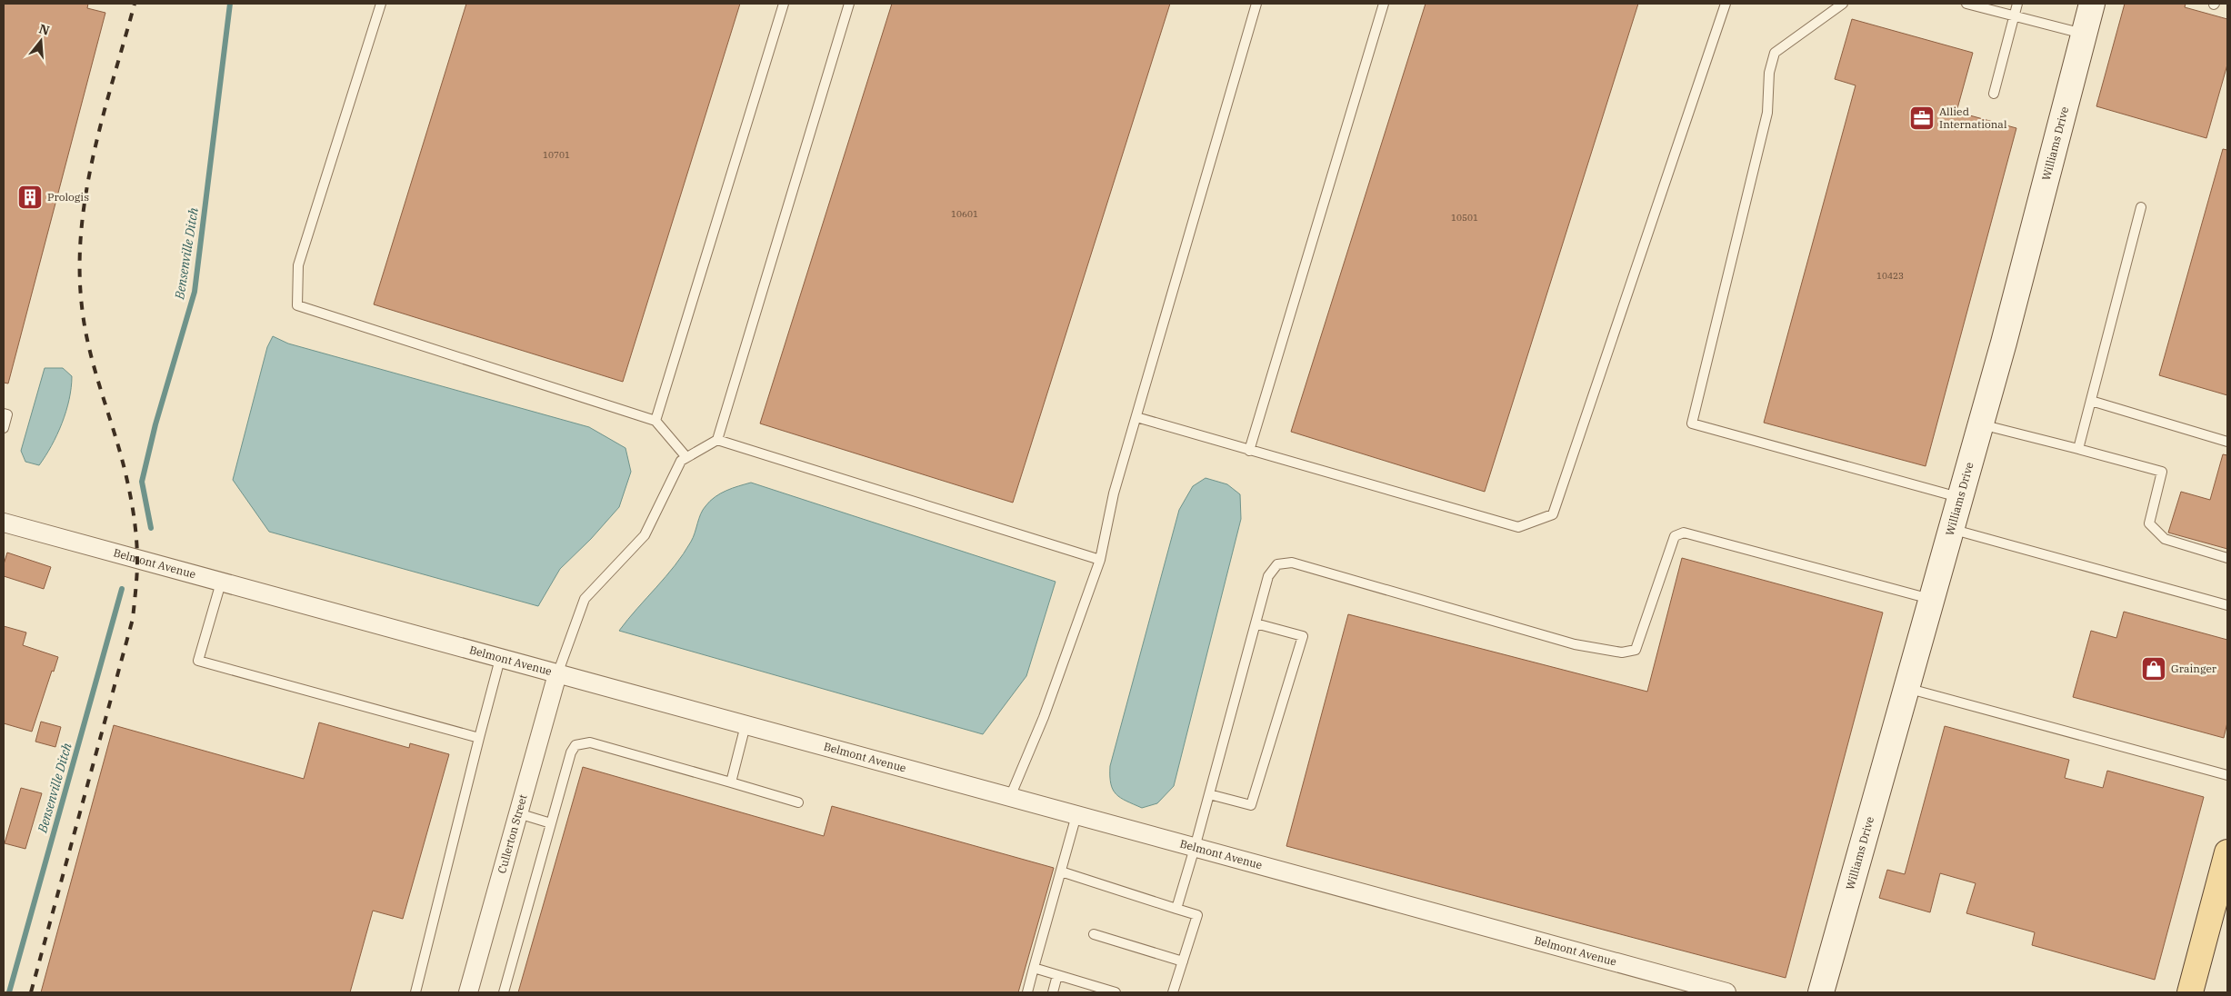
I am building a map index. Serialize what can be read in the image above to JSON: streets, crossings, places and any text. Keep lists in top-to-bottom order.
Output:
{
  "streets": {
    "main road": ["Williams Drive"],
    "street": ["Belmont Avenue", "Cullerton Street"]
  },
  "crossings": [
    ["Belmont Avenue", "Cullerton Street"]
  ],
  "water": ["Bensenville Ditch"],
  "places": {
    "office": ["Allied International"],
    "building": ["Prologis"],
    "shop": ["Grainger"]
  },
  "house_numbers": [
    "10701",
    "10601",
    "10501",
    "10423"
  ],
  "north": "top"
}
